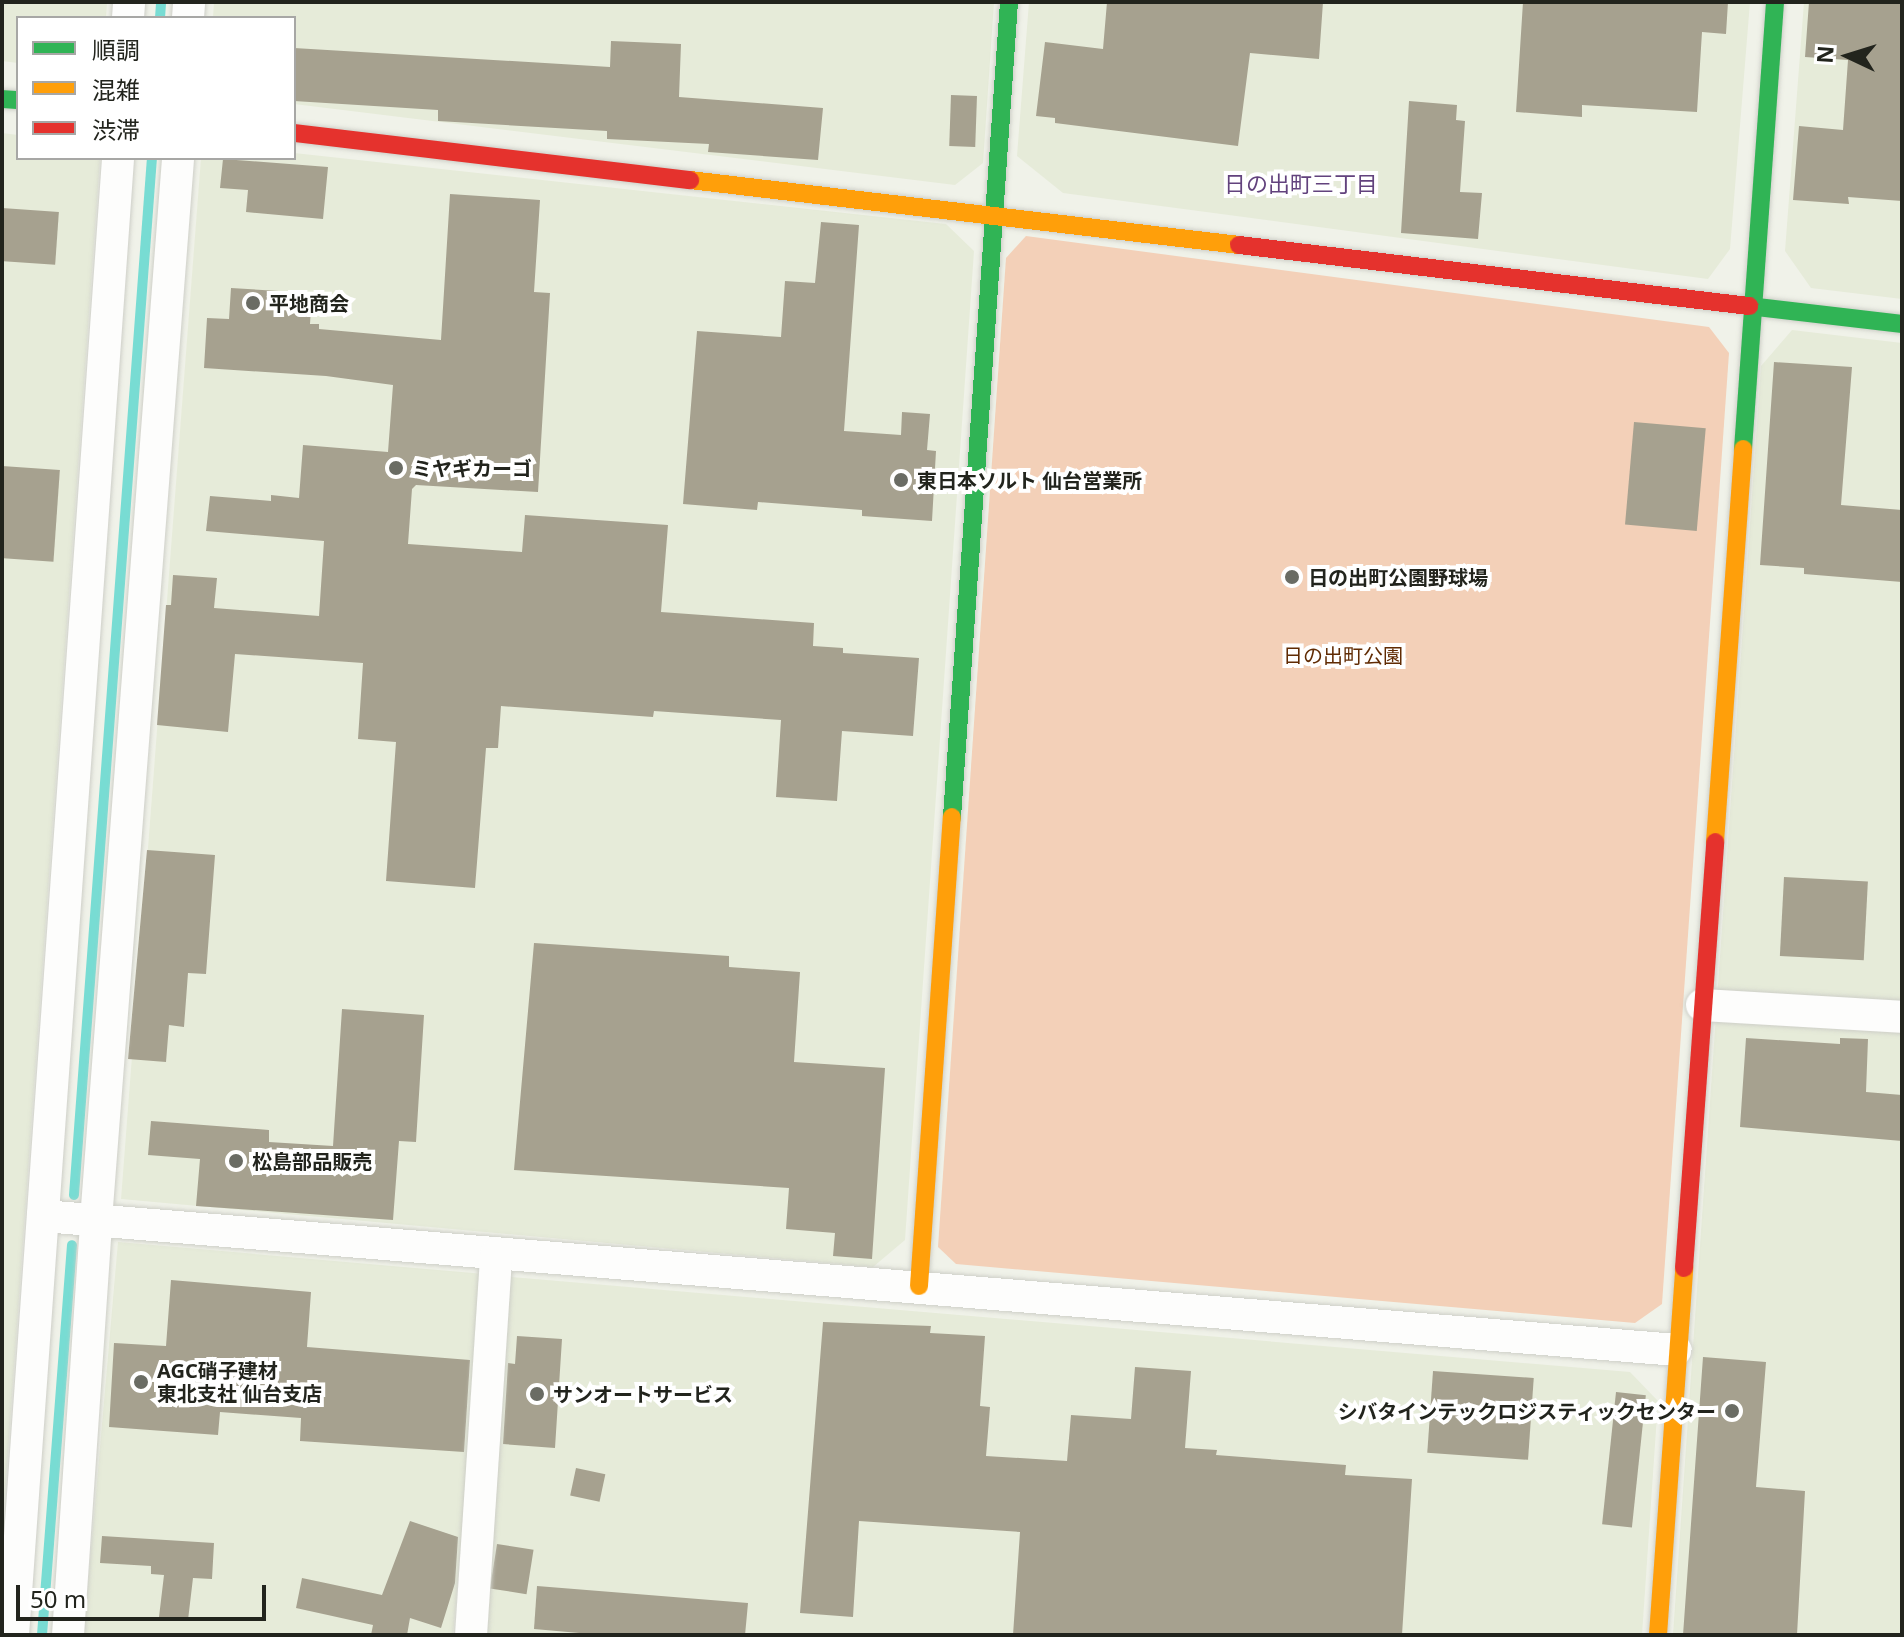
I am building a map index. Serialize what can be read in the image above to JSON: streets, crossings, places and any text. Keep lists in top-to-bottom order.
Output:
{
  "districts": ["日の出町三丁目"],
  "parks": ["日の出町公園"],
  "places": [
    "平地商会",
    "ミヤギカーゴ",
    "東日本ソルト 仙台営業所",
    "日の出町公園野球場",
    "松島部品販売",
    "AGC硝子建材 東北支社 仙台支店",
    "サンオートサービス",
    "シバタインテックロジスティックセンター"
  ],
  "legend": ["順調", "混雑", "渋滞"],
  "scale_bar": "50 m",
  "north": "left"
}
